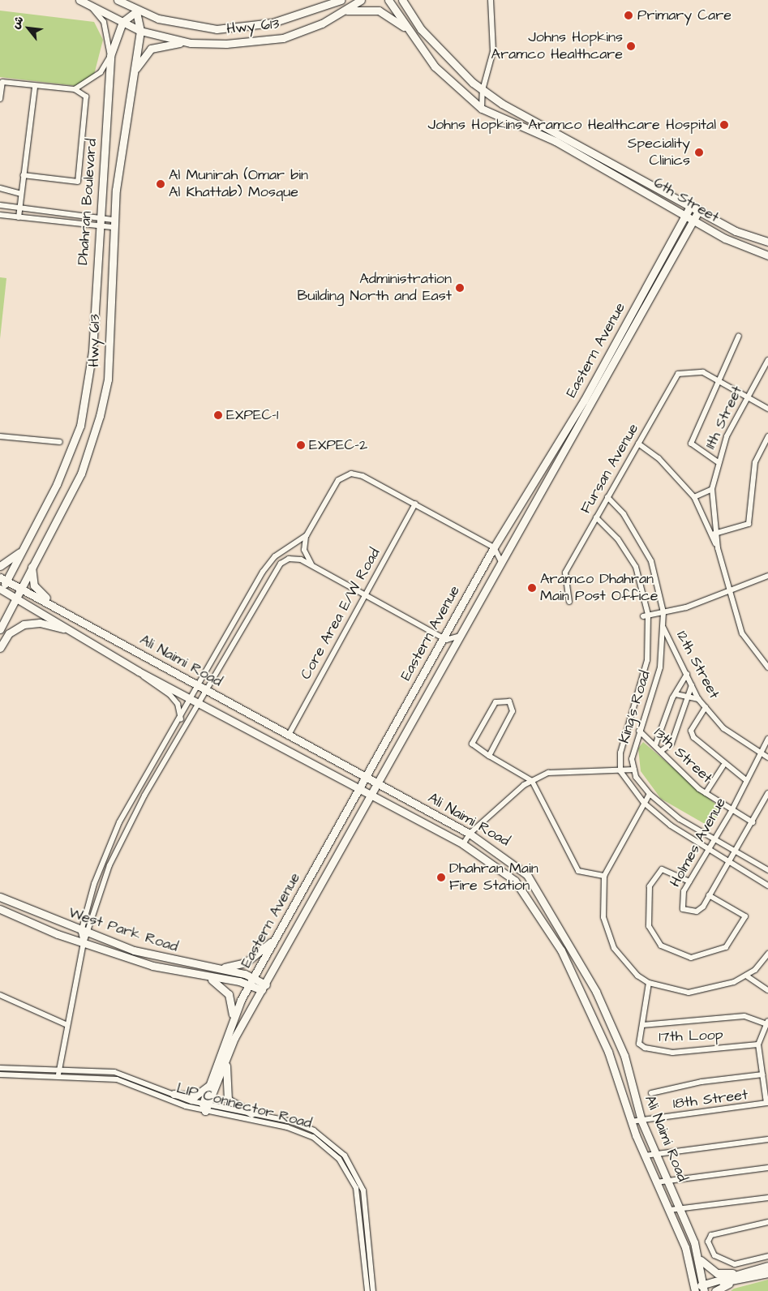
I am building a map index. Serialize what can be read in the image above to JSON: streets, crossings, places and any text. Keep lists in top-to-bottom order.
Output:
{
  "streets": {
    "main road": [
      "Hwy 613",
      "6th Street",
      "Dhahran Boulevard",
      "Eastern Avenue",
      "Ali Naimi Road",
      "West Park Road"
    ],
    "street": [
      "11th Street",
      "Fursan Avenue",
      "Core Area E/W Road",
      "12th Street",
      "King's Road",
      "13th Street",
      "Holmes Avenue",
      "17th Loop",
      "18th Street",
      "LIP Connector Road"
    ]
  },
  "crossings": [
    ["Hwy 613", "Ali Naimi Road"],
    ["6th Street", "Eastern Avenue"],
    ["Dhahran Boulevard", "Ali Naimi Road"],
    ["Eastern Avenue", "Ali Naimi Road"],
    ["Eastern Avenue", "West Park Road"],
    ["Eastern Avenue", "LIP Connector Road"],
    ["11th Street", "Fursan Avenue"],
    ["Fursan Avenue", "King's Road"],
    ["Core Area E/W Road", "Ali Naimi Road"],
    ["Ali Naimi Road", "18th Street"],
    ["12th Street", "King's Road"],
    ["12th Street", "Holmes Avenue"],
    ["King's Road", "13th Street"],
    ["13th Street", "Holmes Avenue"]
  ],
  "places": [
    "Primary Care",
    "Johns Hopkins Aramco Healthcare",
    "Johns Hopkins Aramco Healthcare Hospital",
    "Speciality Clinics",
    "Al Munirah (Omar bin Al Khattab) Mosque",
    "Administration Building North and East",
    "EXPEC-1",
    "EXPEC-2",
    "Aramco Dhahran Main Post Office",
    "Dhahran Main Fire Station"
  ],
  "north": "top left"
}
